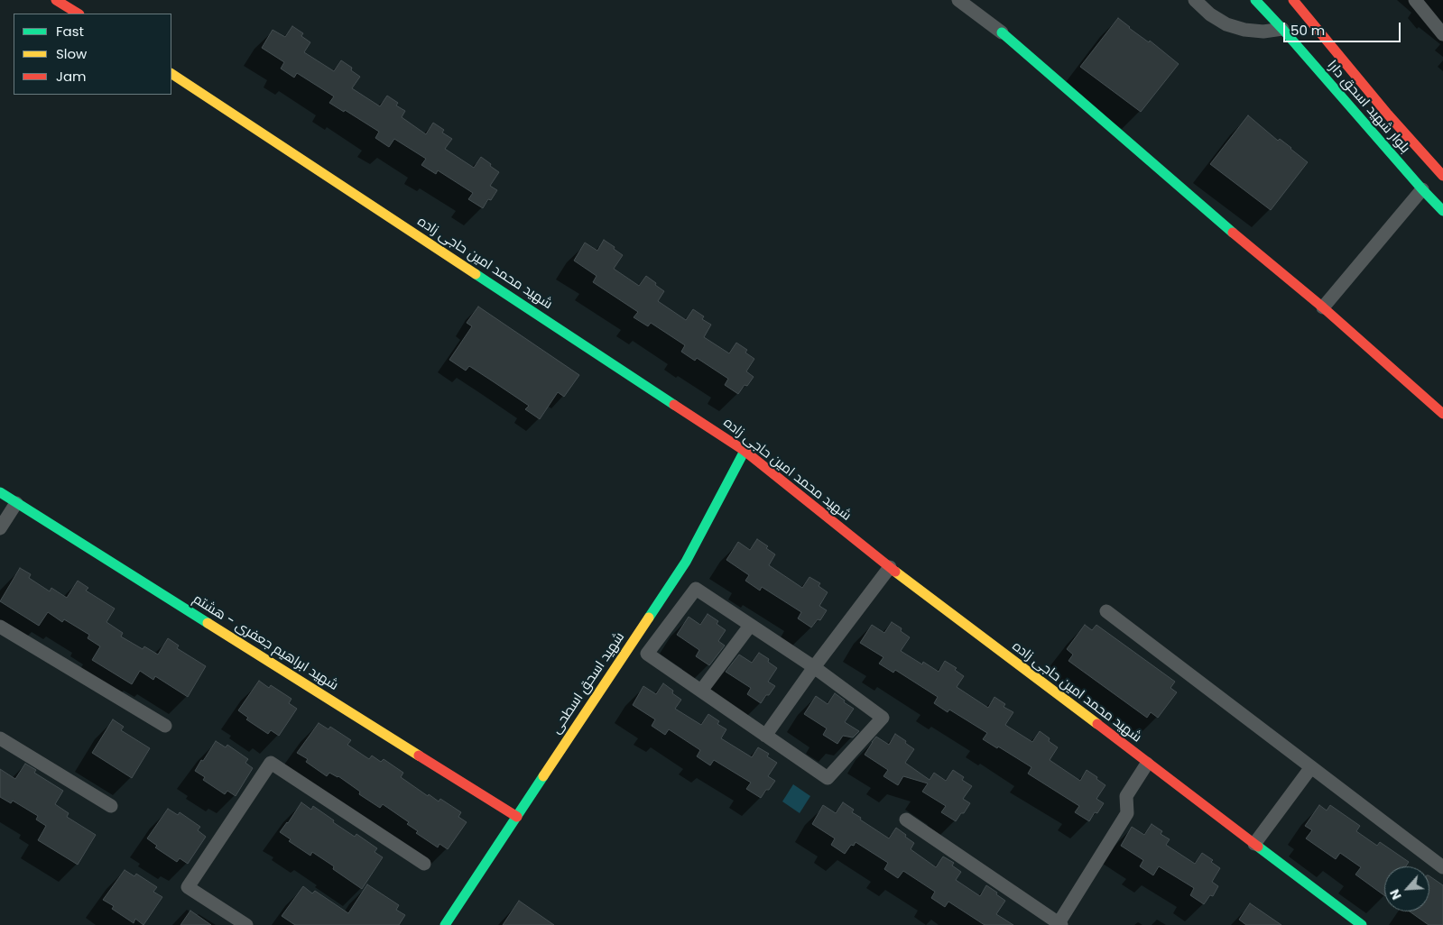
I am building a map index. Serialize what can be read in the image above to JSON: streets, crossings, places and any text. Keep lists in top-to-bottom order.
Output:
{
  "streets": {
    "street": [
      "بلوار شهید اسحق دارا",
      "شهید محمد امین حاجی زاده",
      "شهید ابراهیم جعفری - هشتم",
      "شهید اسحق اسطحی"
    ]
  },
  "crossings": [
    ["شهید محمد امین حاجی زاده", "شهید اسحق اسطحی"],
    ["شهید ابراهیم جعفری - هشتم", "شهید اسحق اسطحی"]
  ],
  "legend": ["Fast", "Slow", "Jam"],
  "scale_bar": "50 m",
  "north": "bottom left"
}
